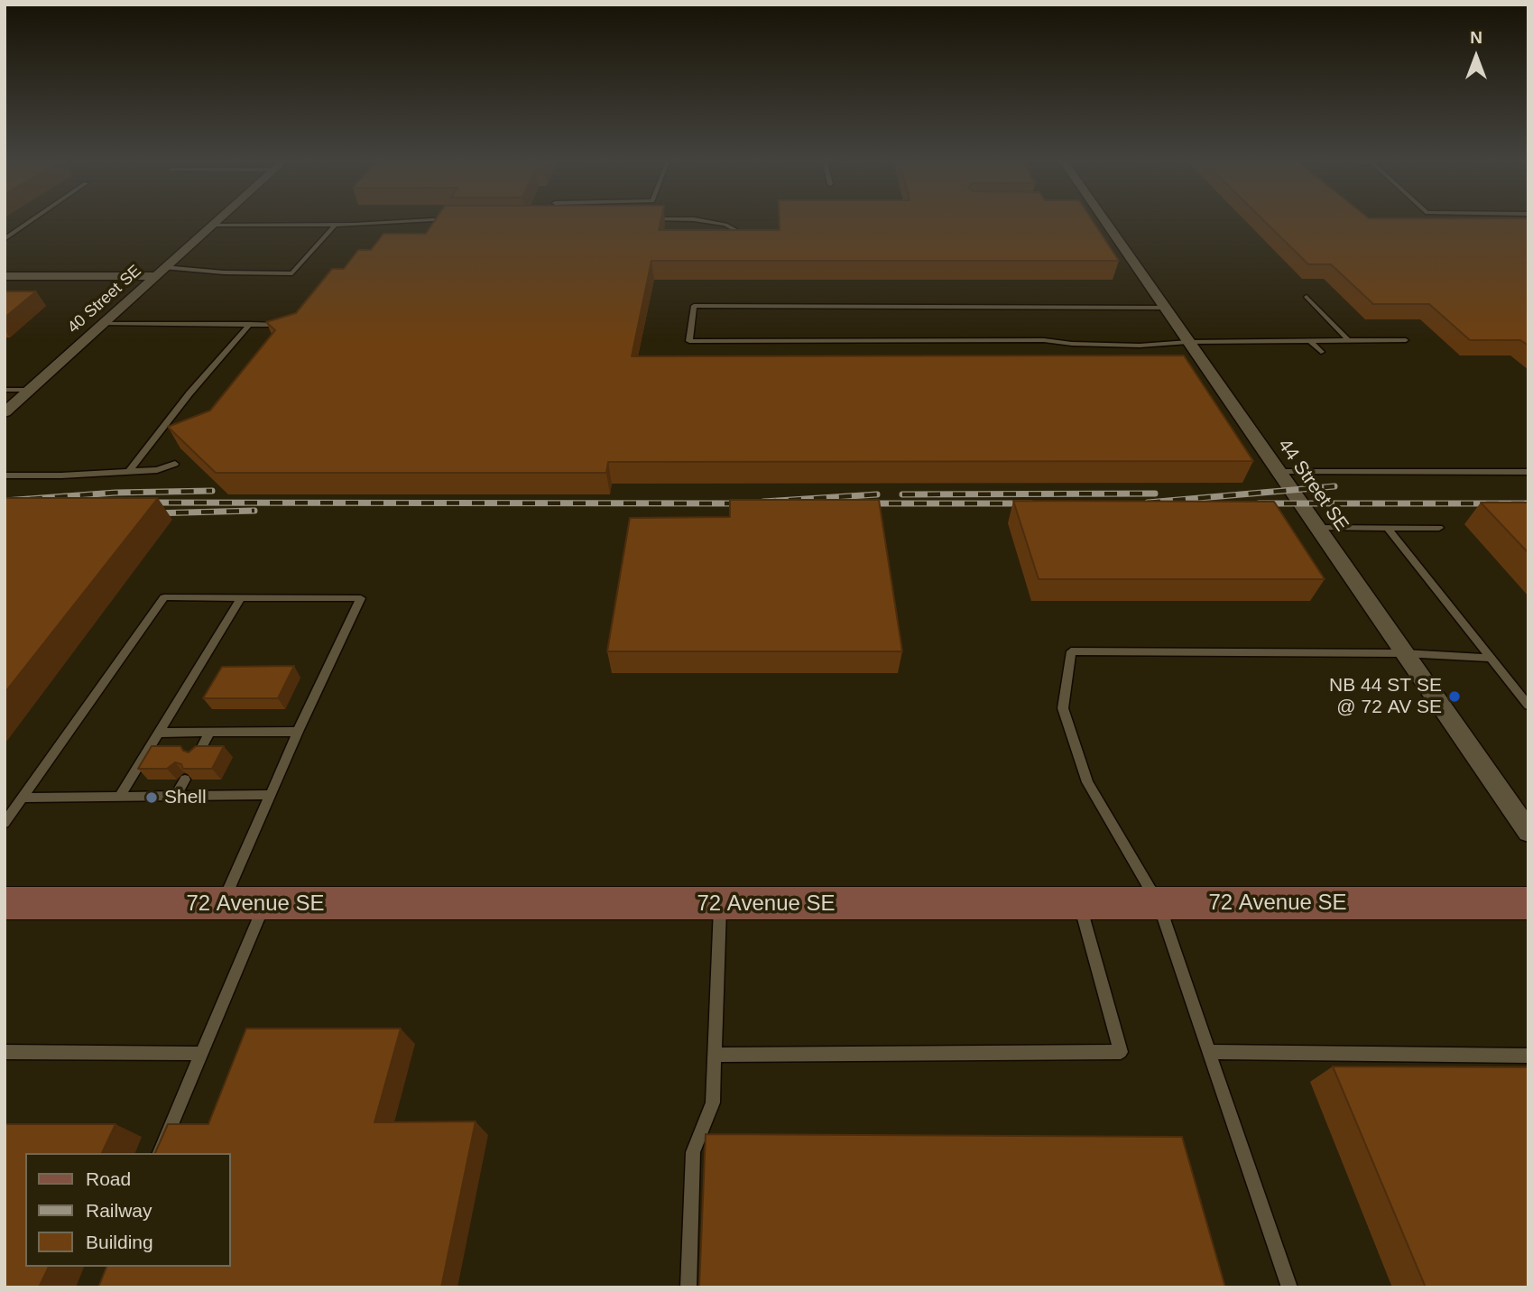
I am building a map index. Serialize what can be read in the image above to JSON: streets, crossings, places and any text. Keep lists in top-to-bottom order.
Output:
{
  "streets": {
    "street": ["40 Street SE", "44 Street SE", "72 Avenue SE"]
  },
  "places": ["NB 44 ST SE @ 72 AV SE", "Shell"],
  "legend": ["Road", "Railway", "Building"],
  "north": "top"
}
